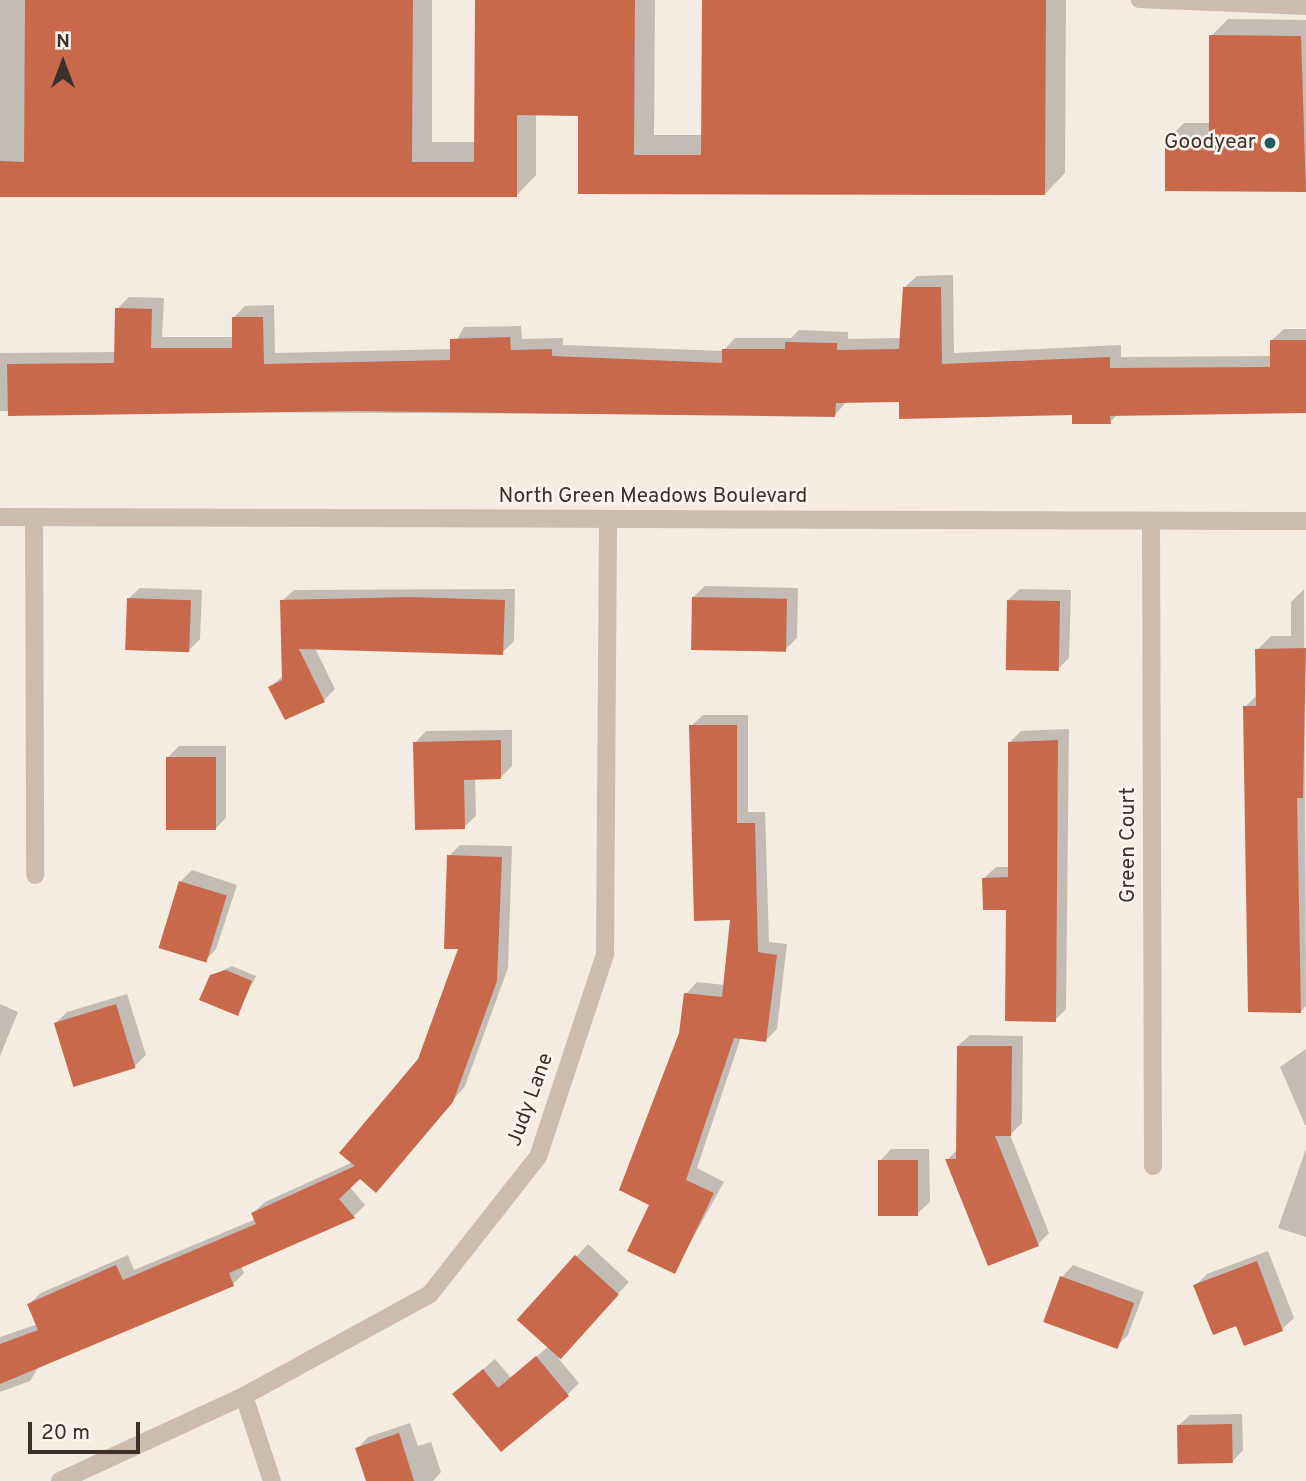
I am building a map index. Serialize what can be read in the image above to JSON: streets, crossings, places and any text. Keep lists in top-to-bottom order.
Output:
{
  "streets": {
    "street": ["North Green Meadows Boulevard", "Green Court", "Judy Lane"]
  },
  "crossings": [
    ["North Green Meadows Boulevard", "Green Court"],
    ["North Green Meadows Boulevard", "Judy Lane"]
  ],
  "places": ["Goodyear"],
  "scale_bar": "20 m",
  "north": "top"
}
